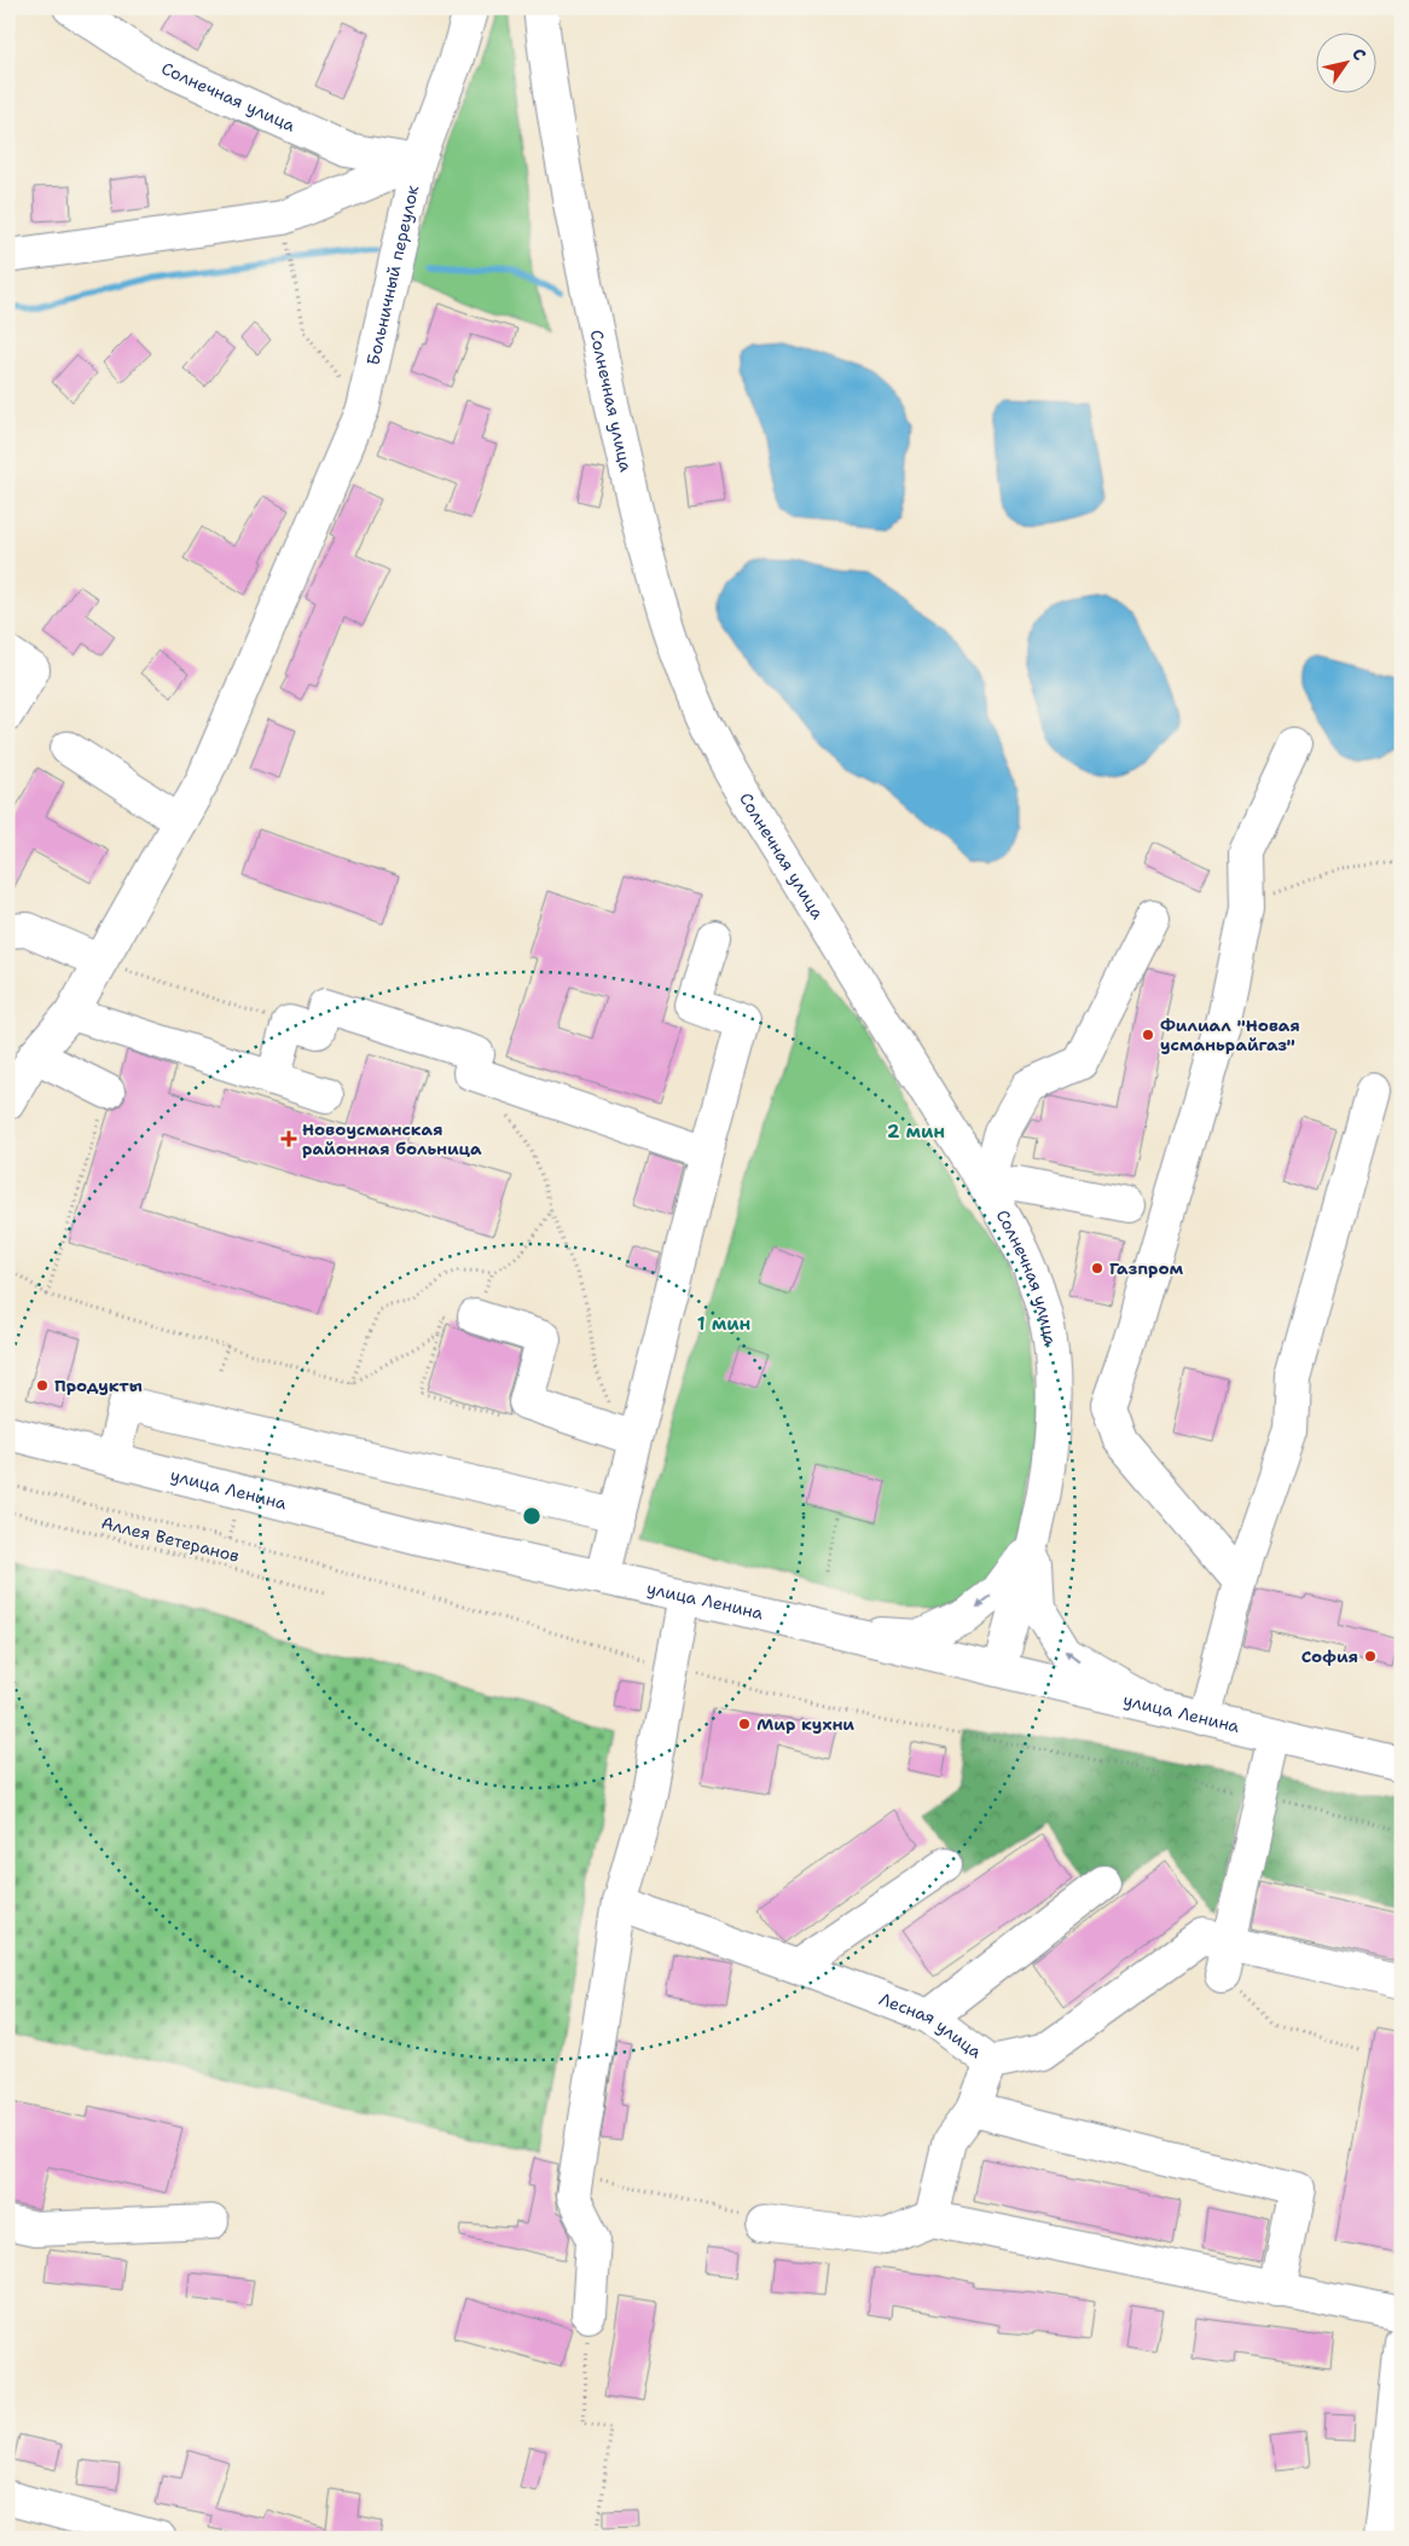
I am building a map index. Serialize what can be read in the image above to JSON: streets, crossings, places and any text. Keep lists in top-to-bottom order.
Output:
{
  "streets": {
    "street": [
      "Солнечная улица",
      "Больничный переулок",
      "улица Ленина",
      "Лесная улица"
    ],
    "path": ["Аллея Ветеранов"]
  },
  "crossings": [
    ["Солнечная улица", "Больничный переулок"],
    ["Солнечная улица", "улица Ленина"]
  ],
  "places": {
    "other": [
      "Филиал \"Новая усманьрайгаз\"",
      "Газпром",
      "Продукты",
      "София",
      "Мир кухни"
    ],
    "health": ["Новоусманская районная больница"]
  },
  "north": "top right",
  "rings": ["2 мин", "1 мин"]
}
